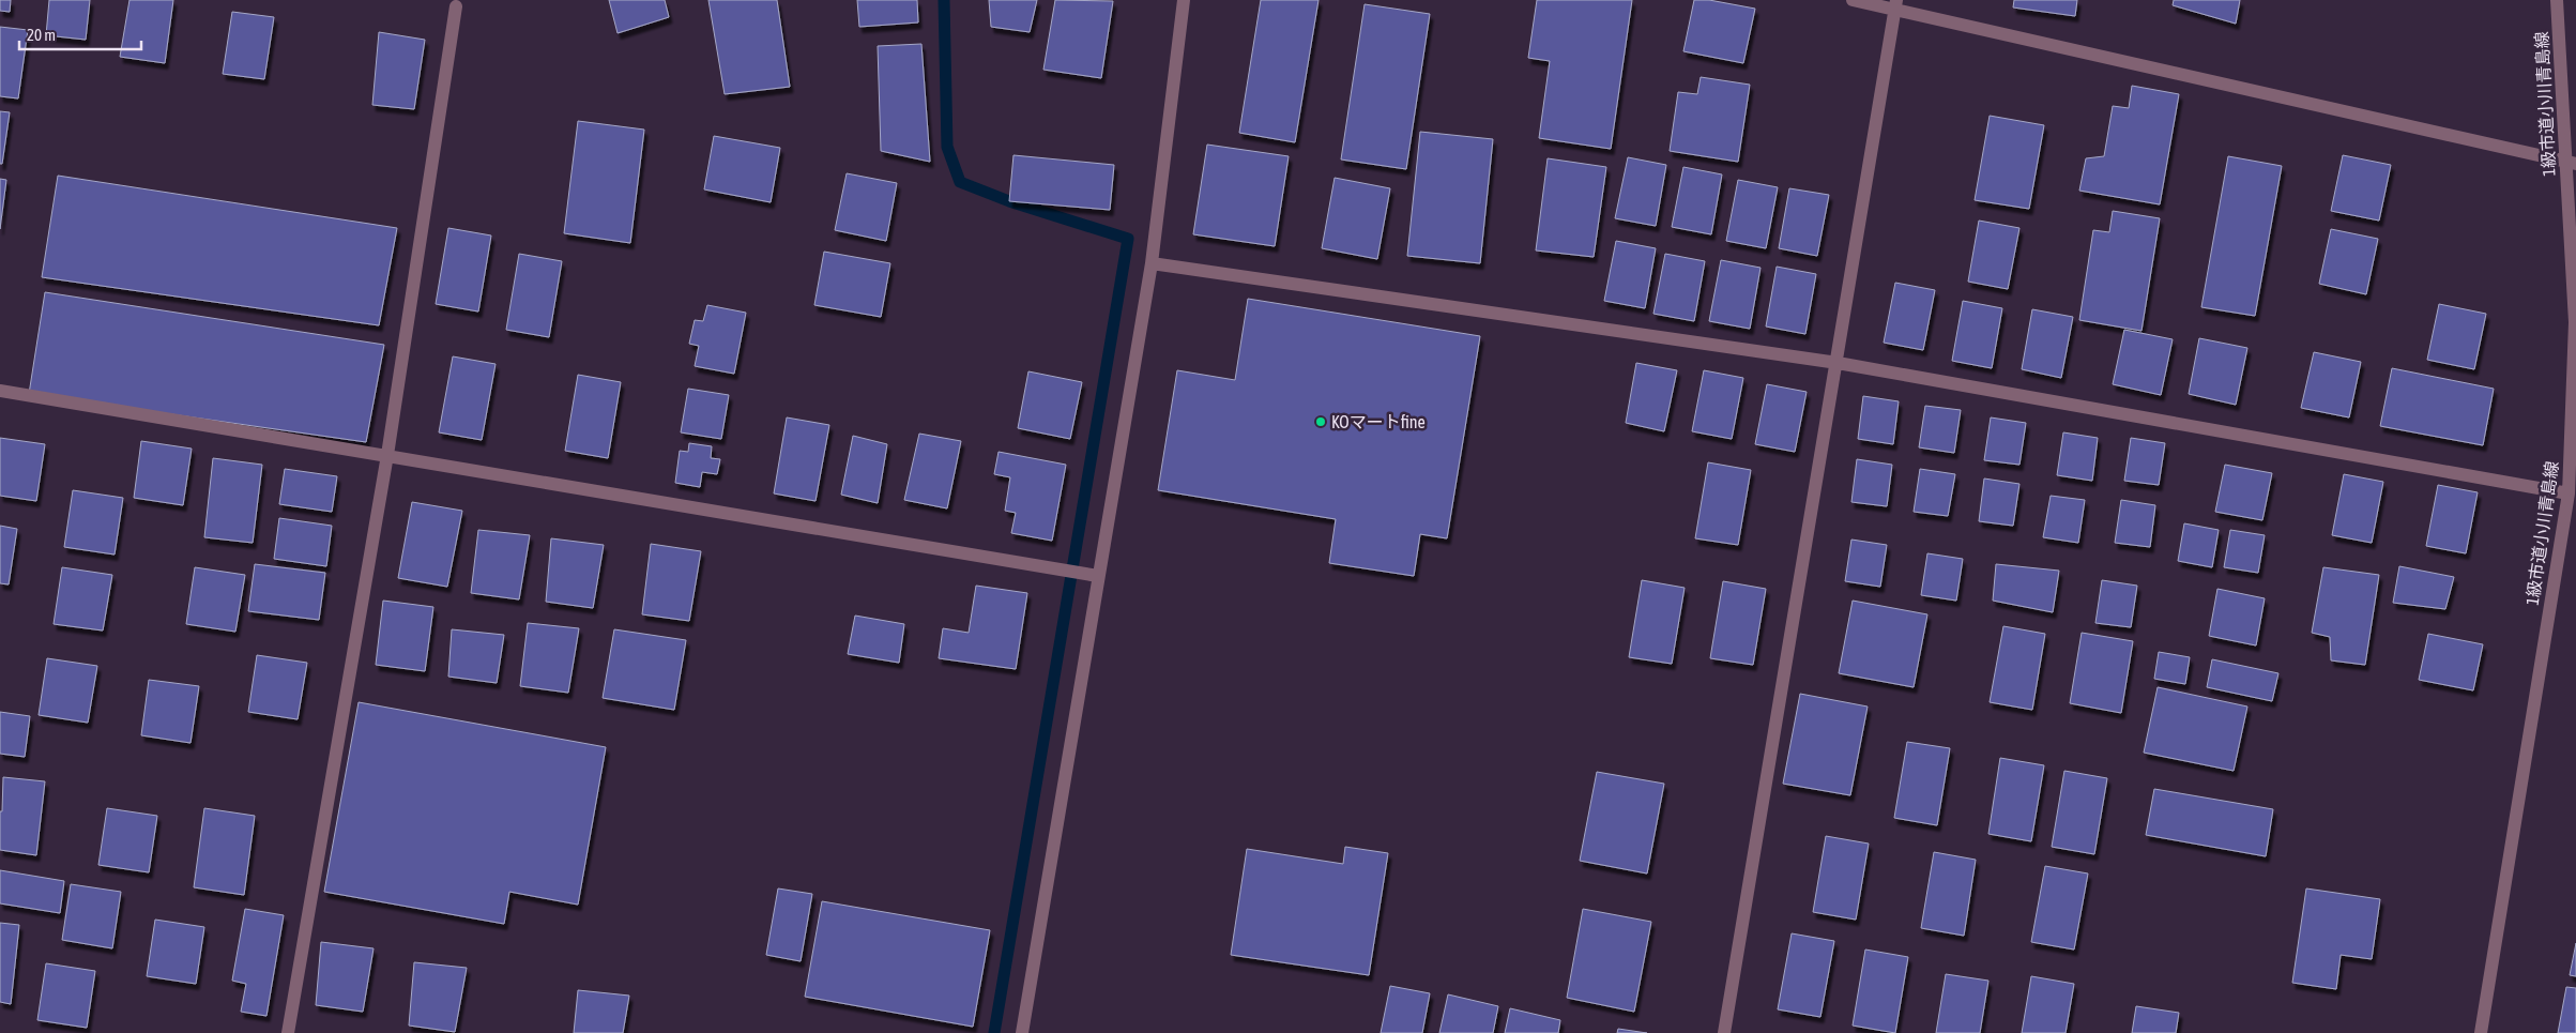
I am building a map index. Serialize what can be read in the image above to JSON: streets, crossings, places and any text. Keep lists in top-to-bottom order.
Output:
{
  "streets": {
    "street": ["1級市道小川青島線"]
  },
  "places": ["KOマートfine"],
  "scale_bar": "20 m"
}
